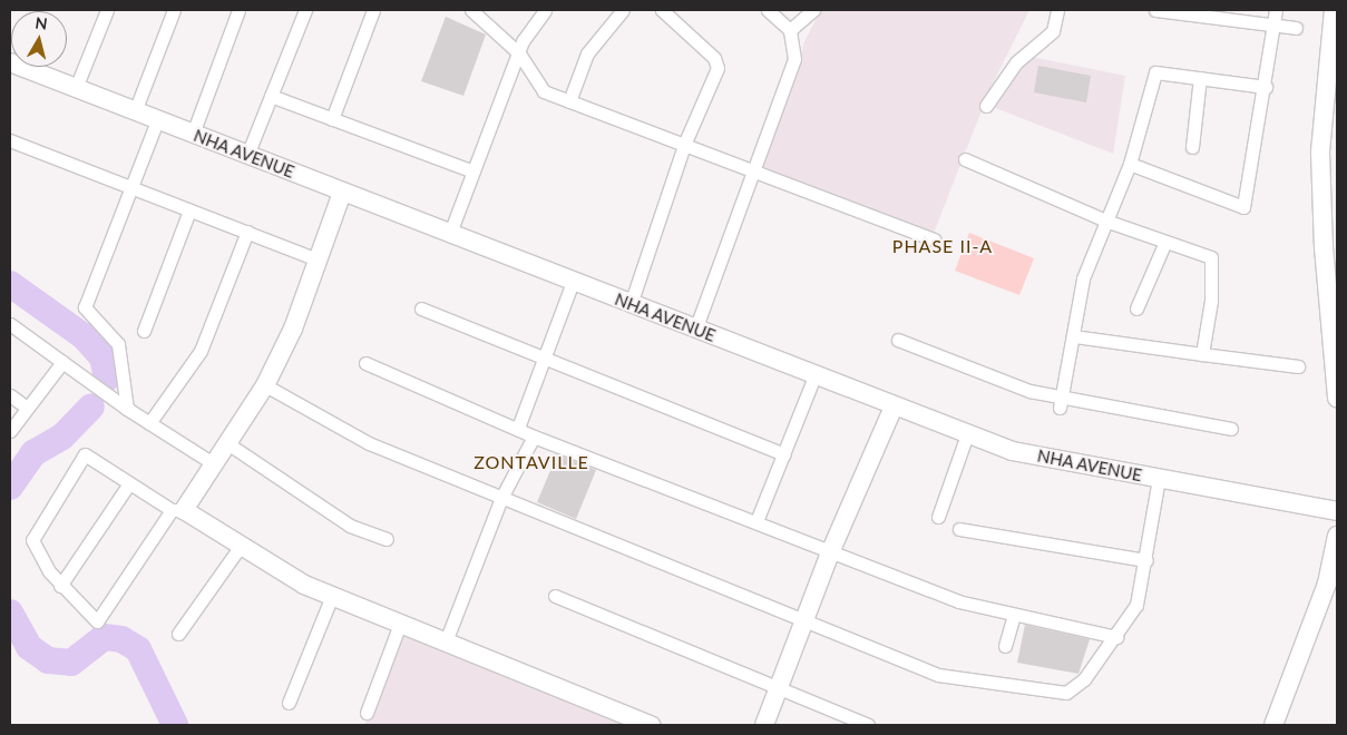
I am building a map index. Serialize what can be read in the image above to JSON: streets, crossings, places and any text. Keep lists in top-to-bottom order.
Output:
{
  "streets": {
    "street": ["NHA AVENUE"]
  },
  "districts": ["PHASE II-A", "ZONTAVILLE"],
  "north": "top"
}
